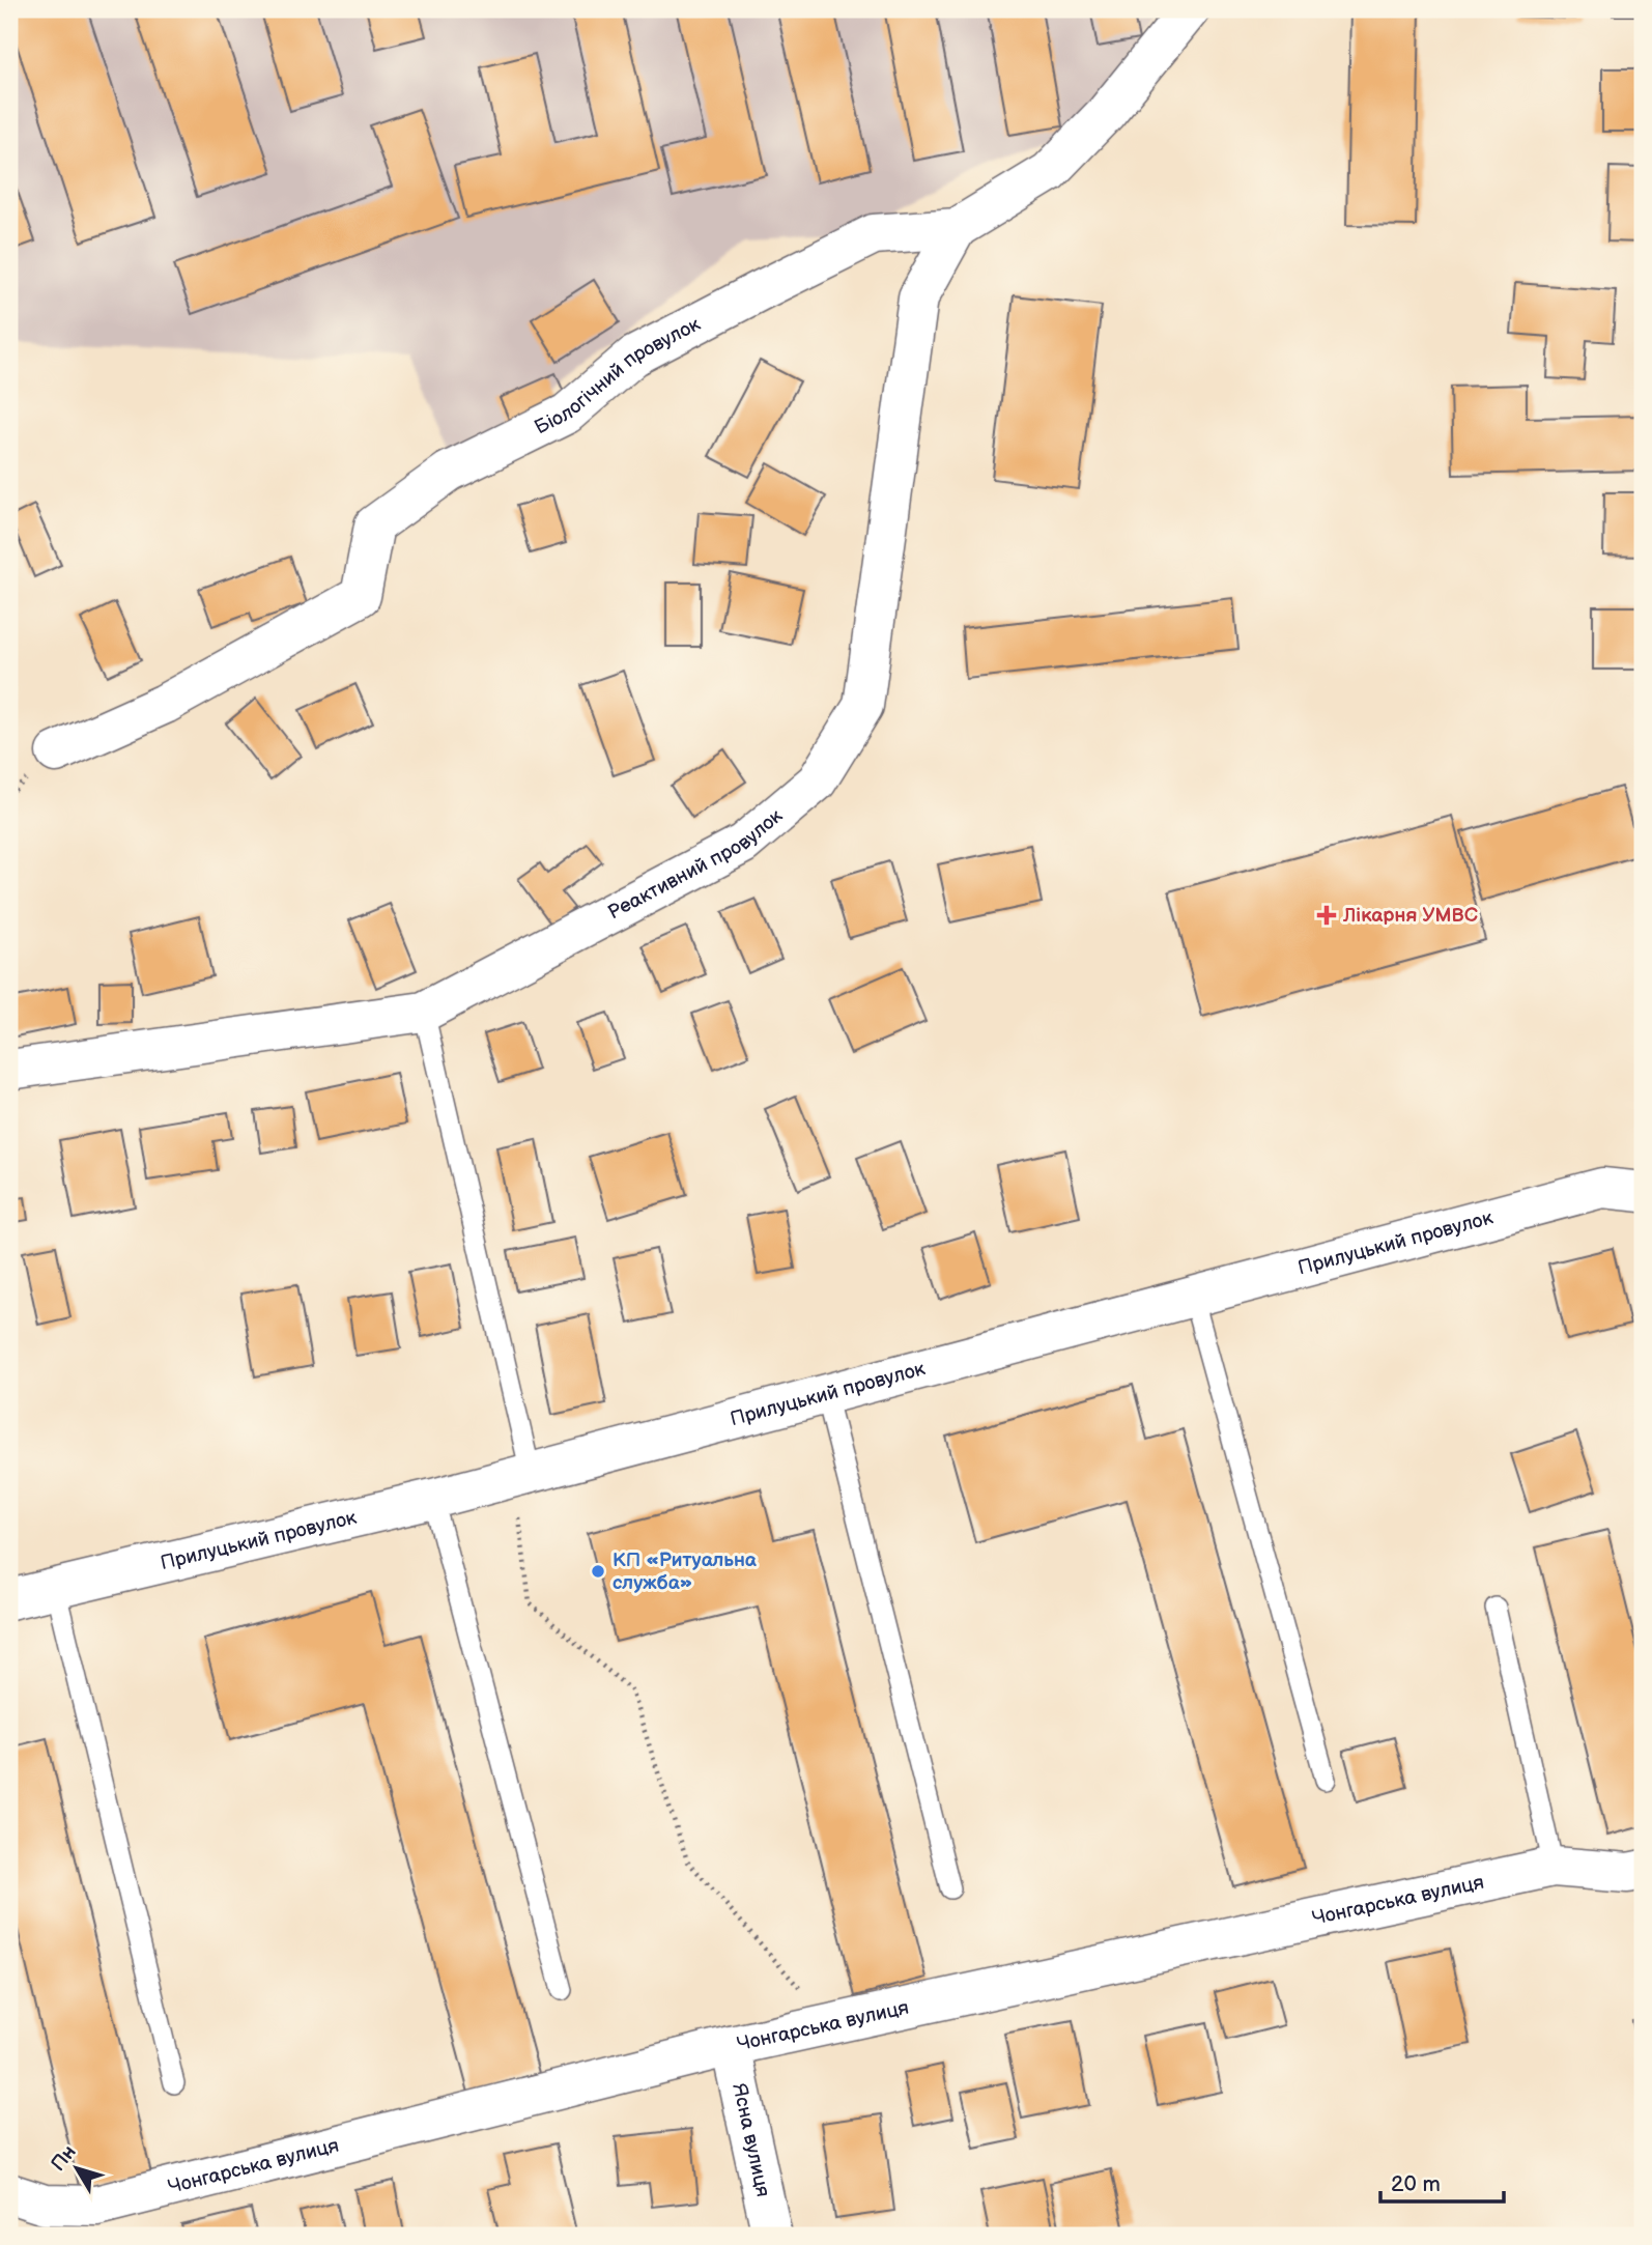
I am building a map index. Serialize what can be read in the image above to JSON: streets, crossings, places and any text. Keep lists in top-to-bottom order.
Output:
{
  "streets": {
    "street": [
      "Біологічний провулок",
      "Реактивний провулок",
      "Прилуцький провулок",
      "Чонгарська вулиця",
      "Ясна вулиця"
    ]
  },
  "crossings": [
    ["Біологічний провулок", "Реактивний провулок"],
    ["Чонгарська вулиця", "Ясна вулиця"]
  ],
  "places": {
    "health": ["Лікарня УМВС"],
    "other": ["КП «Ритуальна служба»"]
  },
  "scale_bar": "20 m",
  "north": "top left"
}
